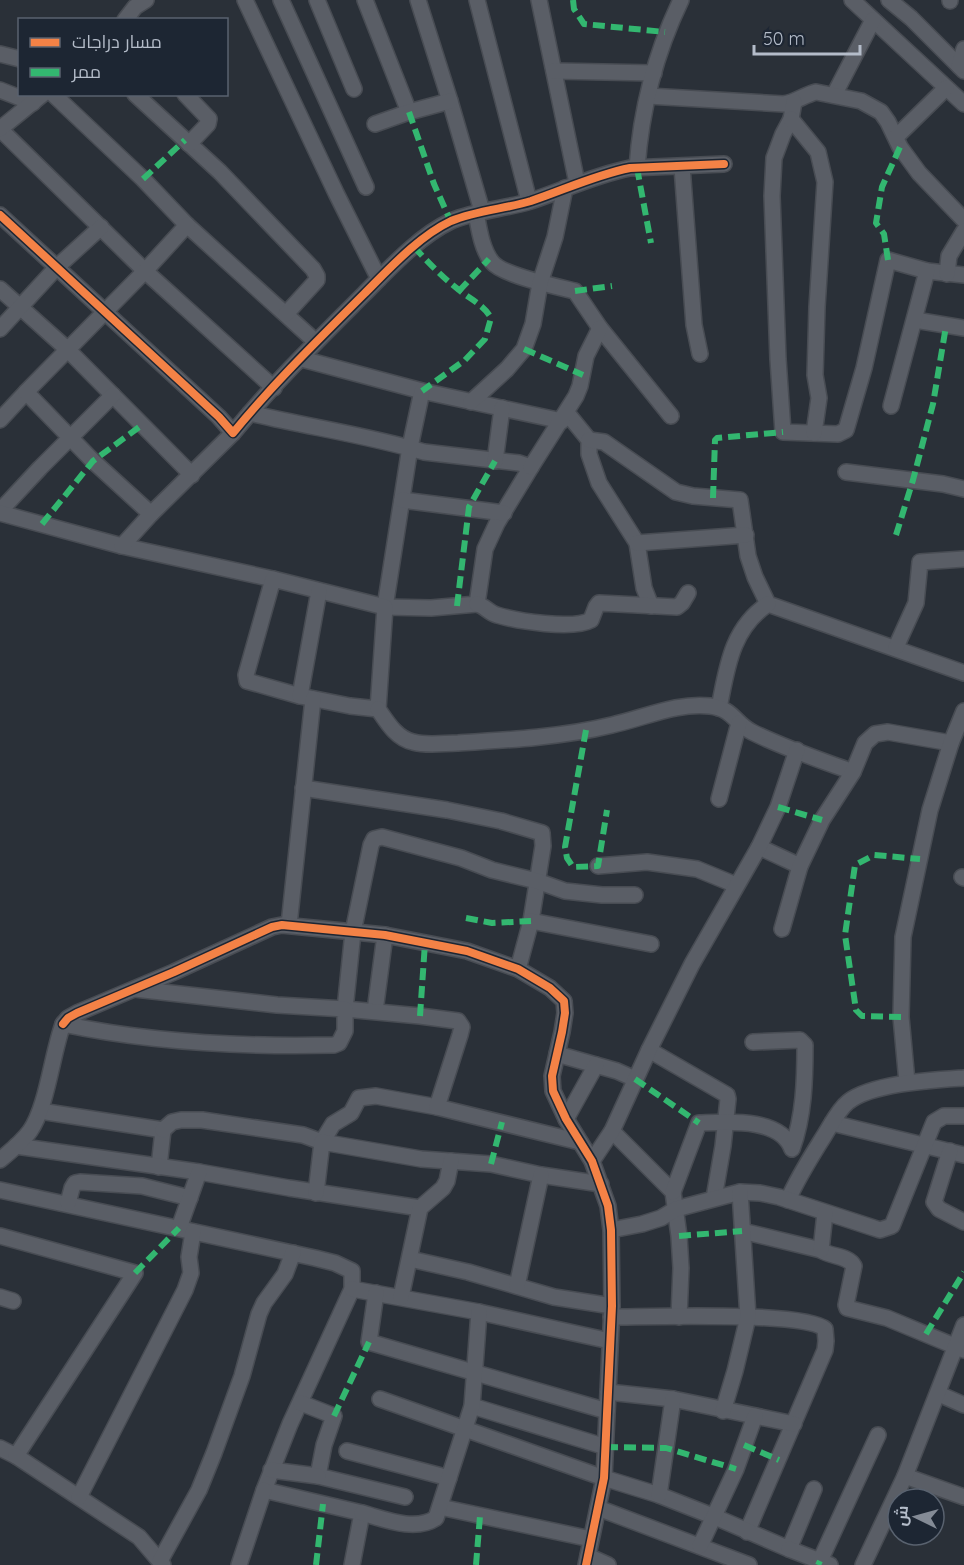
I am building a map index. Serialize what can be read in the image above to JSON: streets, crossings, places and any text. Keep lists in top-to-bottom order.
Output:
{
  "legend": ["مسار دراجات", "ممر"],
  "scale_bar": "50 m",
  "north": "left"
}
